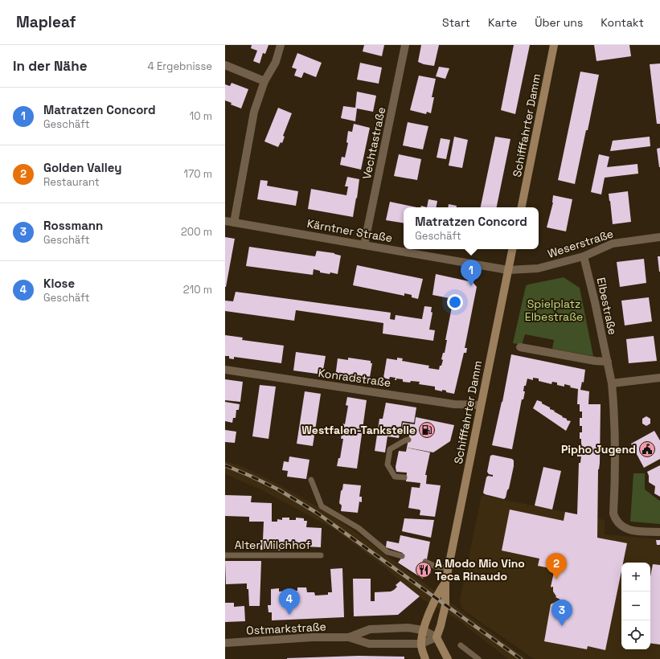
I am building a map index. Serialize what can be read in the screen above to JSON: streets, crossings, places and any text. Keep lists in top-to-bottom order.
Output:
{
  "streets": {
    "main road": ["Schifffahrter Damm"],
    "street": [
      "Vechtastraße",
      "Kärntner Straße",
      "Weserstraße",
      "Elbestraße",
      "Konradstraße",
      "Ostmarkstraße"
    ],
    "lane": ["Alter Milchhof"]
  },
  "crossings": [
    ["Schifffahrter Damm", "Kärntner Straße"],
    ["Schifffahrter Damm", "Weserstraße"],
    ["Schifffahrter Damm", "Konradstraße"],
    ["Schifffahrter Damm", "Ostmarkstraße"],
    ["Vechtastraße", "Kärntner Straße"],
    ["Kärntner Straße", "Weserstraße"],
    ["Weserstraße", "Elbestraße"]
  ],
  "parks": ["Spielplatz Elbestraße"],
  "places": {
    "fuel station": ["Westfalen-Tankstelle"],
    "public building": ["Pipho Jugend"],
    "restaurant": ["A Modo Mio Vino Teca Rinaudo"]
  },
  "page": {
    "header": "Mapleaf",
    "nav": [
      "Start",
      "Karte",
      "Über uns",
      "Kontakt"
    ],
    "heading": ["In der Nähe", "4 Ergebnisse"],
    "list": [
      {
        "mark": "1",
        "name": "Matratzen Concord",
        "note": "Geschäft",
        "value": "10 m"
      },
      {
        "mark": "2",
        "name": "Golden Valley",
        "note": "Restaurant",
        "value": "170 m"
      },
      {
        "mark": "3",
        "name": "Rossmann",
        "note": "Geschäft",
        "value": "200 m"
      },
      {
        "mark": "4",
        "name": "Klose",
        "note": "Geschäft",
        "value": "210 m"
      }
    ],
    "popup": ["Matratzen Concord", "Geschäft"],
    "pins": [
      "1",
      "2",
      "4",
      "3"
    ],
    "map_buttons": ["+", "−"]
  }
}
